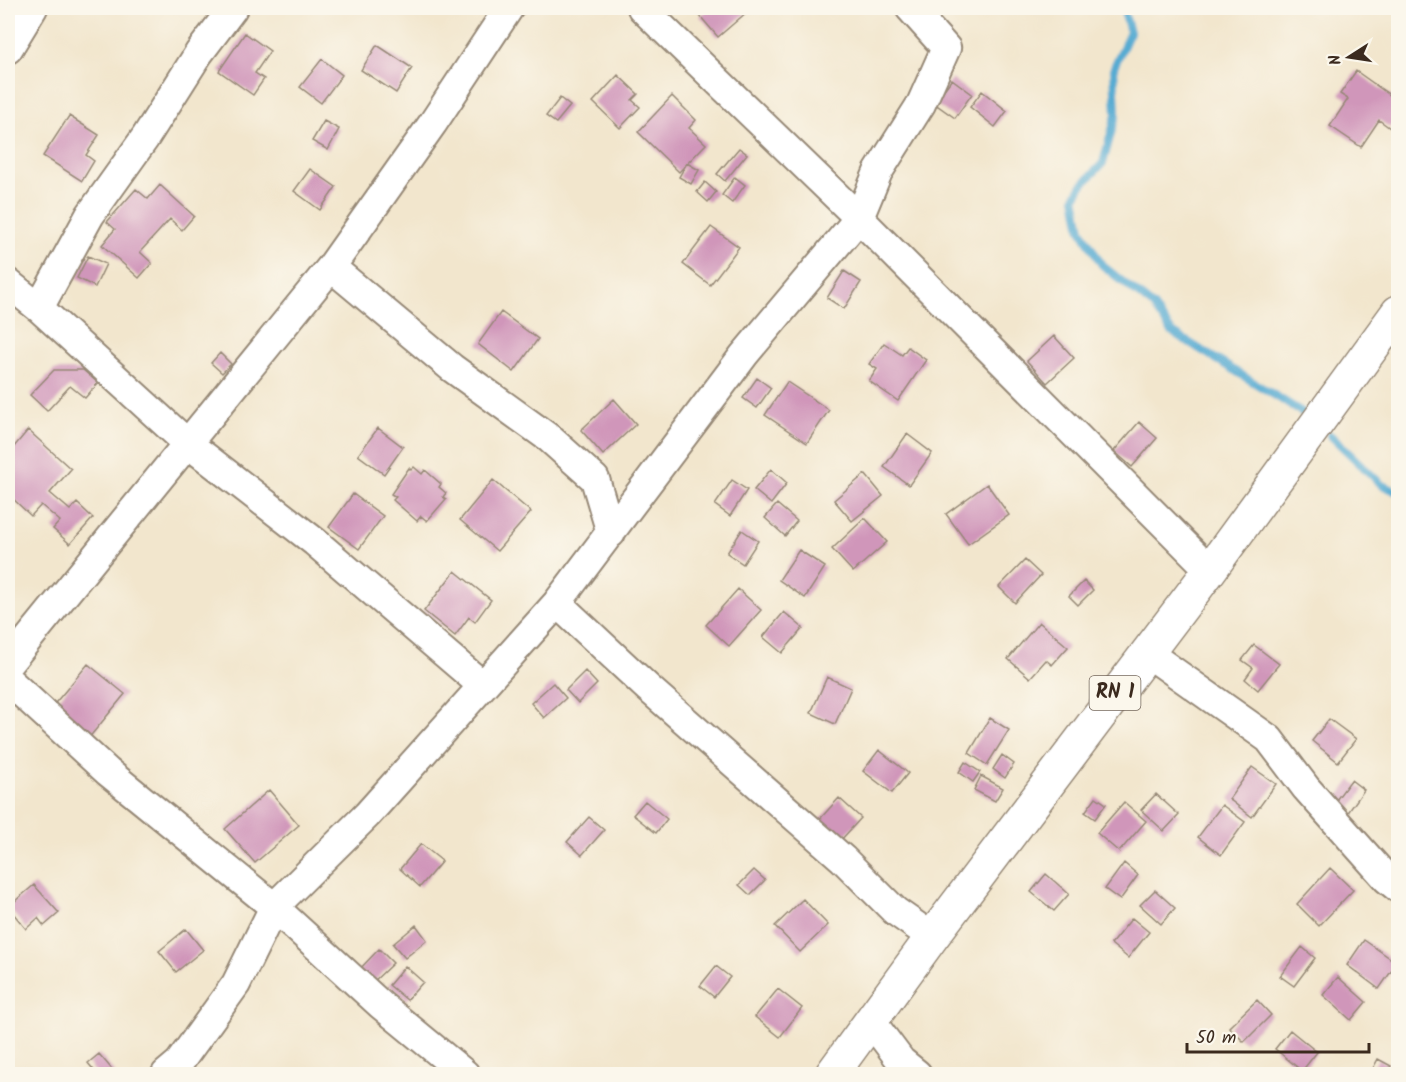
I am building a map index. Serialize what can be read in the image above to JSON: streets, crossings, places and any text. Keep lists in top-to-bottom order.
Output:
{
  "streets": {
    "main road": ["RN 1"]
  },
  "scale_bar": "50 m",
  "north": "left"
}
